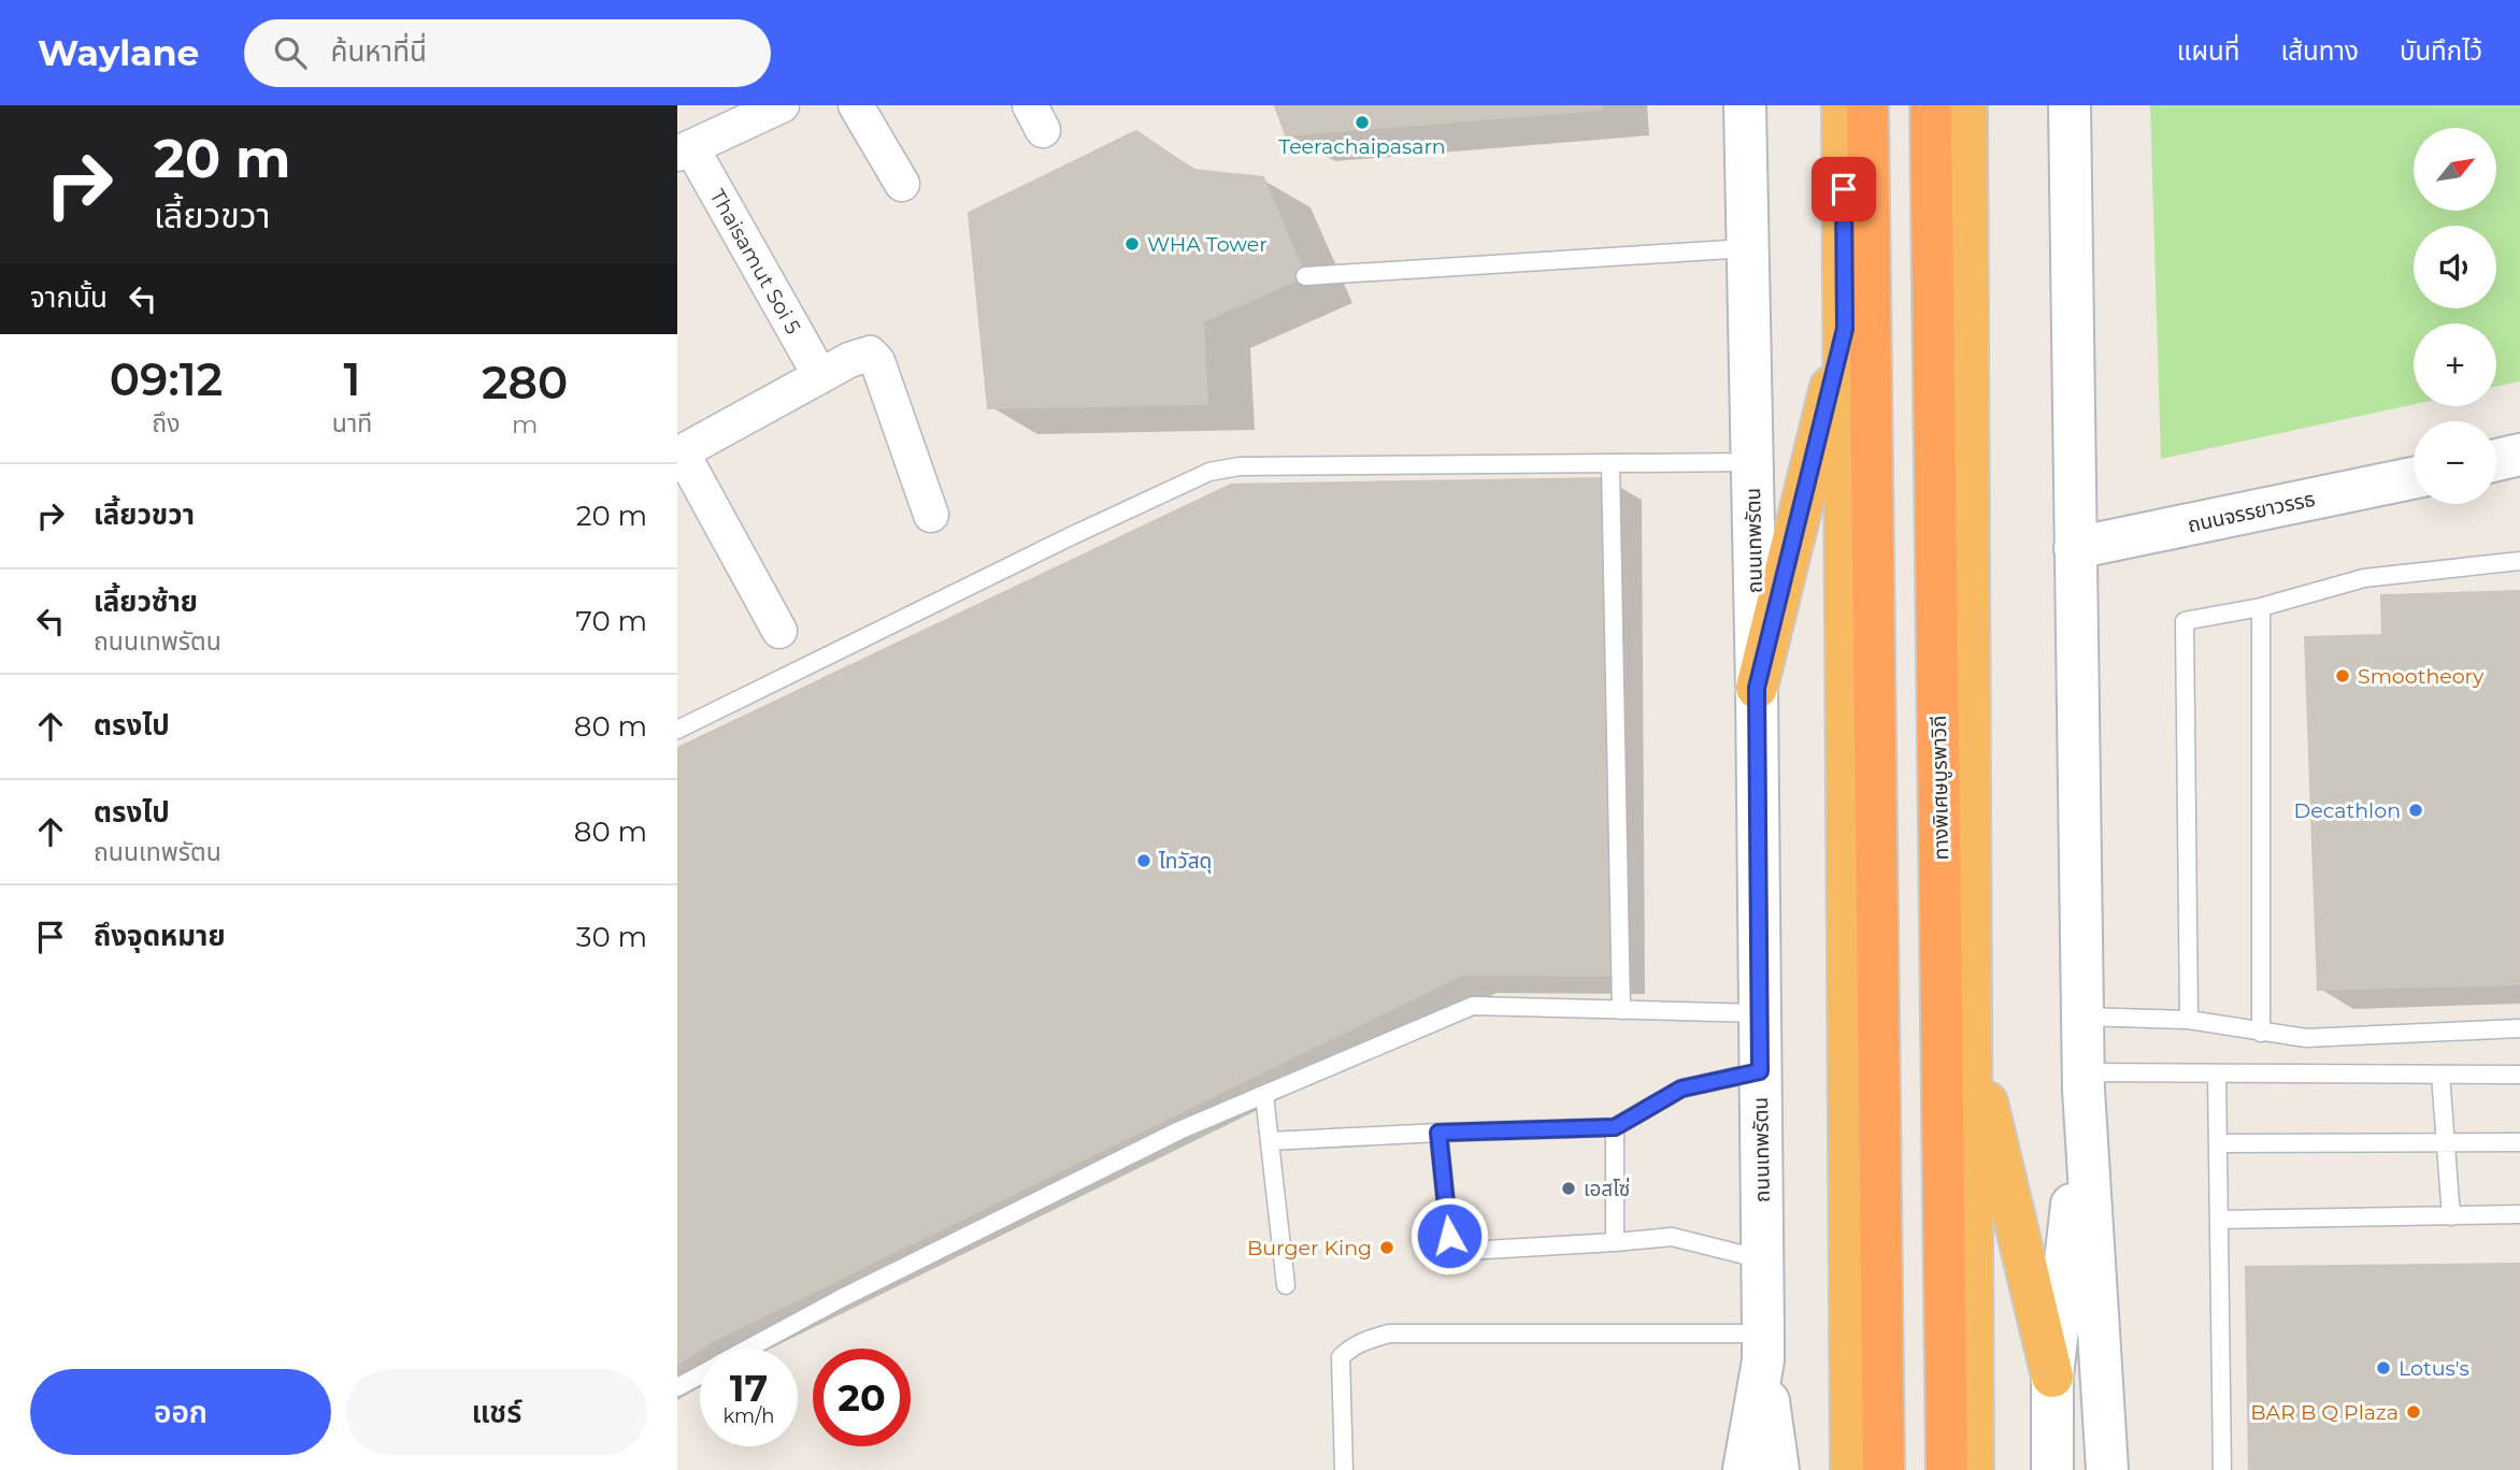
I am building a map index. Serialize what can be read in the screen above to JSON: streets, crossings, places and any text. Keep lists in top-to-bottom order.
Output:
{
  "streets": {
    "highway": ["ทางพิเศษบูรพาวิถี"],
    "main road": ["ถนนจรรยาวรรธ", "ถนนเทพรัตน"],
    "street": ["Thaisamut Soi 5"]
  },
  "places": [
    "Teerachaipasarn",
    "WHA Tower",
    "Smootheory",
    "Decathlon",
    "ไทวัสดุ",
    "เอสโซ่",
    "Burger King",
    "Lotus's",
    "BAR B Q Plaza"
  ],
  "north": "top right",
  "page": {
    "header": "Waylane",
    "search": "ค้นหาที่นี่",
    "nav": ["แผนที่", "เส้นทาง", "บันทึกไว้"],
    "turn": ["20 m", "เลี้ยวขวา"],
    "map_buttons": ["+", "−"],
    "then": "จากนั้น",
    "eta": [
      "09:12",
      "ถึง",
      "1",
      "นาที",
      "280",
      "m"
    ],
    "list": [
      {
        "name": "เลี้ยวขวา",
        "value": "20 m"
      },
      {
        "name": "เลี้ยวซ้าย",
        "note": "ถนนเทพรัตน",
        "value": "70 m"
      },
      {
        "name": "ตรงไป",
        "value": "80 m"
      },
      {
        "name": "ตรงไป",
        "note": "ถนนเทพรัตน",
        "value": "80 m"
      },
      {
        "name": "ถึงจุดหมาย",
        "value": "30 m"
      }
    ],
    "speed": "17 km/h",
    "limit": "20",
    "buttons": ["ออก", "แชร์"]
  }
}
